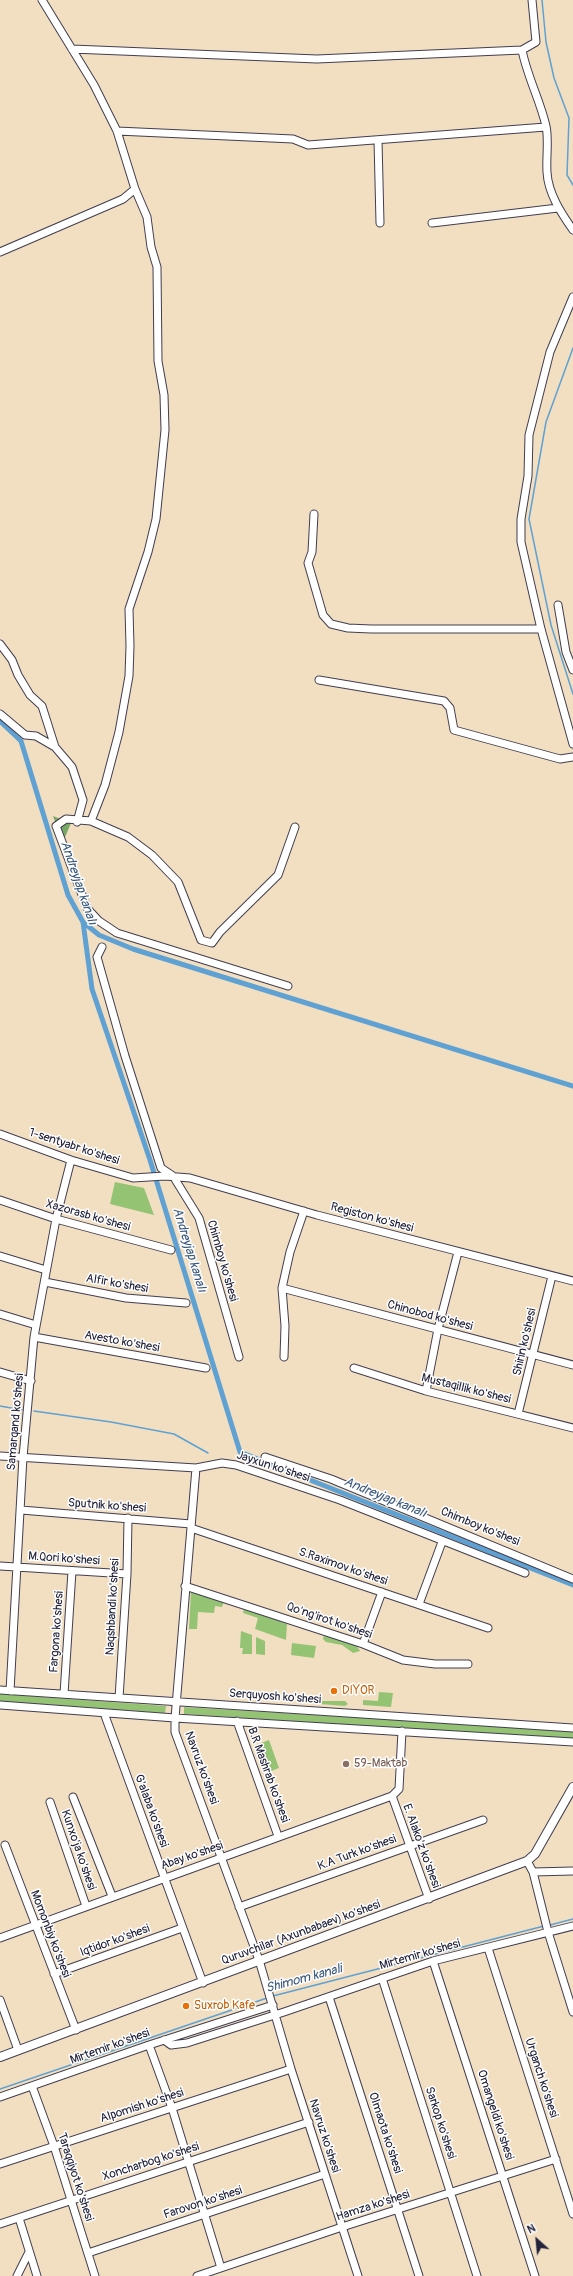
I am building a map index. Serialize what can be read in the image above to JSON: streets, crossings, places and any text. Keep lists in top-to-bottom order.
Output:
{
  "streets": {
    "main road": ["Quruvchilar (Axunbabaev) ko'shesi"],
    "street": [
      "1-sentyabr ko'shesi",
      "Xazorasb ko'shesi",
      "Registon ko'shesi",
      "Chimboy ko'shesi",
      "Alfir ko'shesi",
      "Chinobod ko'shesi",
      "Avesto ko'shesi",
      "Shirin ko'shesi",
      "Mustaqillik ko'shesi",
      "Samarqand ko'shesi",
      "Jayxun ko'shesi",
      "Sputnik ko'shesi",
      "M.Qori ko'shesi",
      "S.Raximov ko'shesi",
      "Naqshbandi ko'shesi",
      "Qo'ng'irot ko'shesi",
      "Fargona ko'shesi",
      "Serquyosh ko'shesi",
      "Navruz ko'shesi",
      "B.R Mashrab ko'shesi",
      "G'alaba ko'shesi",
      "E. Alako'z ko'shesi",
      "Kunxo'ja ko'shesi",
      "K.A Turk ko'shesi",
      "Abay ko'shesi",
      "Momonbiy ko'shesi",
      "Iqtidor ko'shesi",
      "Mirtemir ko'shesi",
      "Urganch ko'shesi",
      "Alpomish ko'shesi",
      "Omangeldi ko'shesi",
      "Sarkop ko'shesi",
      "Olmaota ko'shesi",
      "Xoncharbog ko'shesi",
      "Taraqqiyot ko'shesi",
      "Farovon ko'shesi",
      "Hamza ko'shesi"
    ]
  },
  "crossings": [
    ["1-sentyabr ko'shesi", "Registon ko'shesi"],
    ["1-sentyabr ko'shesi", "Chimboy ko'shesi"],
    ["1-sentyabr ko'shesi", "Samarqand ko'shesi"],
    ["Xazorasb ko'shesi", "Samarqand ko'shesi"],
    ["Registon ko'shesi", "Chimboy ko'shesi"],
    ["Registon ko'shesi", "Shirin ko'shesi"],
    ["Alfir ko'shesi", "Samarqand ko'shesi"],
    ["Chinobod ko'shesi", "Shirin ko'shesi"],
    ["Avesto ko'shesi", "Samarqand ko'shesi"],
    ["Shirin ko'shesi", "Mustaqillik ko'shesi"],
    ["Samarqand ko'shesi", "Jayxun ko'shesi"],
    ["Samarqand ko'shesi", "Sputnik ko'shesi"],
    ["Samarqand ko'shesi", "M.Qori ko'shesi"],
    ["Samarqand ko'shesi", "Serquyosh ko'shesi"],
    ["Jayxun ko'shesi", "Navruz ko'shesi"],
    ["Sputnik ko'shesi", "S.Raximov ko'shesi"],
    ["Sputnik ko'shesi", "Naqshbandi ko'shesi"],
    ["Sputnik ko'shesi", "Navruz ko'shesi"],
    ["M.Qori ko'shesi", "Naqshbandi ko'shesi"],
    ["M.Qori ko'shesi", "Fargona ko'shesi"],
    ["S.Raximov ko'shesi", "Navruz ko'shesi"],
    ["Naqshbandi ko'shesi", "Serquyosh ko'shesi"],
    ["Qo'ng'irot ko'shesi", "Navruz ko'shesi"],
    ["Fargona ko'shesi", "Serquyosh ko'shesi"],
    ["Serquyosh ko'shesi", "Navruz ko'shesi"],
    ["Navruz ko'shesi", "K.A Turk ko'shesi"],
    ["Navruz ko'shesi", "Abay ko'shesi"],
    ["Navruz ko'shesi", "Quruvchilar (Axunbabaev) ko'shesi"],
    ["Navruz ko'shesi", "Mirtemir ko'shesi"],
    ["Navruz ko'shesi", "Alpomish ko'shesi"],
    ["Navruz ko'shesi", "Xoncharbog ko'shesi"],
    ["Navruz ko'shesi", "Farovon ko'shesi"],
    ["Navruz ko'shesi", "Hamza ko'shesi"],
    ["B.R Mashrab ko'shesi", "Abay ko'shesi"],
    ["G'alaba ko'shesi", "Abay ko'shesi"],
    ["G'alaba ko'shesi", "Quruvchilar (Axunbabaev) ko'shesi"],
    ["G'alaba ko'shesi", "Iqtidor ko'shesi"],
    ["E. Alako'z ko'shesi", "K.A Turk ko'shesi"],
    ["E. Alako'z ko'shesi", "Abay ko'shesi"],
    ["E. Alako'z ko'shesi", "Quruvchilar (Axunbabaev) ko'shesi"],
    ["Kunxo'ja ko'shesi", "Abay ko'shesi"],
    ["Abay ko'shesi", "Momonbiy ko'shesi"],
    ["Quruvchilar (Axunbabaev) ko'shesi", "Momonbiy ko'shesi"],
    ["Momonbiy ko'shesi", "Iqtidor ko'shesi"],
    ["Mirtemir ko'shesi", "Urganch ko'shesi"],
    ["Mirtemir ko'shesi", "Omangeldi ko'shesi"],
    ["Mirtemir ko'shesi", "Sarkop ko'shesi"],
    ["Mirtemir ko'shesi", "Olmaota ko'shesi"],
    ["Mirtemir ko'shesi", "Taraqqiyot ko'shesi"],
    ["Urganch ko'shesi", "Hamza ko'shesi"],
    ["Alpomish ko'shesi", "Taraqqiyot ko'shesi"],
    ["Omangeldi ko'shesi", "Hamza ko'shesi"],
    ["Sarkop ko'shesi", "Hamza ko'shesi"],
    ["Olmaota ko'shesi", "Hamza ko'shesi"],
    ["Xoncharbog ko'shesi", "Taraqqiyot ko'shesi"],
    ["Taraqqiyot ko'shesi", "Farovon ko'shesi"]
  ],
  "water": ["Andreyjap kanalı", "Shimom kanali"],
  "places": ["DIYOR", "59-Maktab", "Suxrob Kafe"],
  "north": "top left"
}
